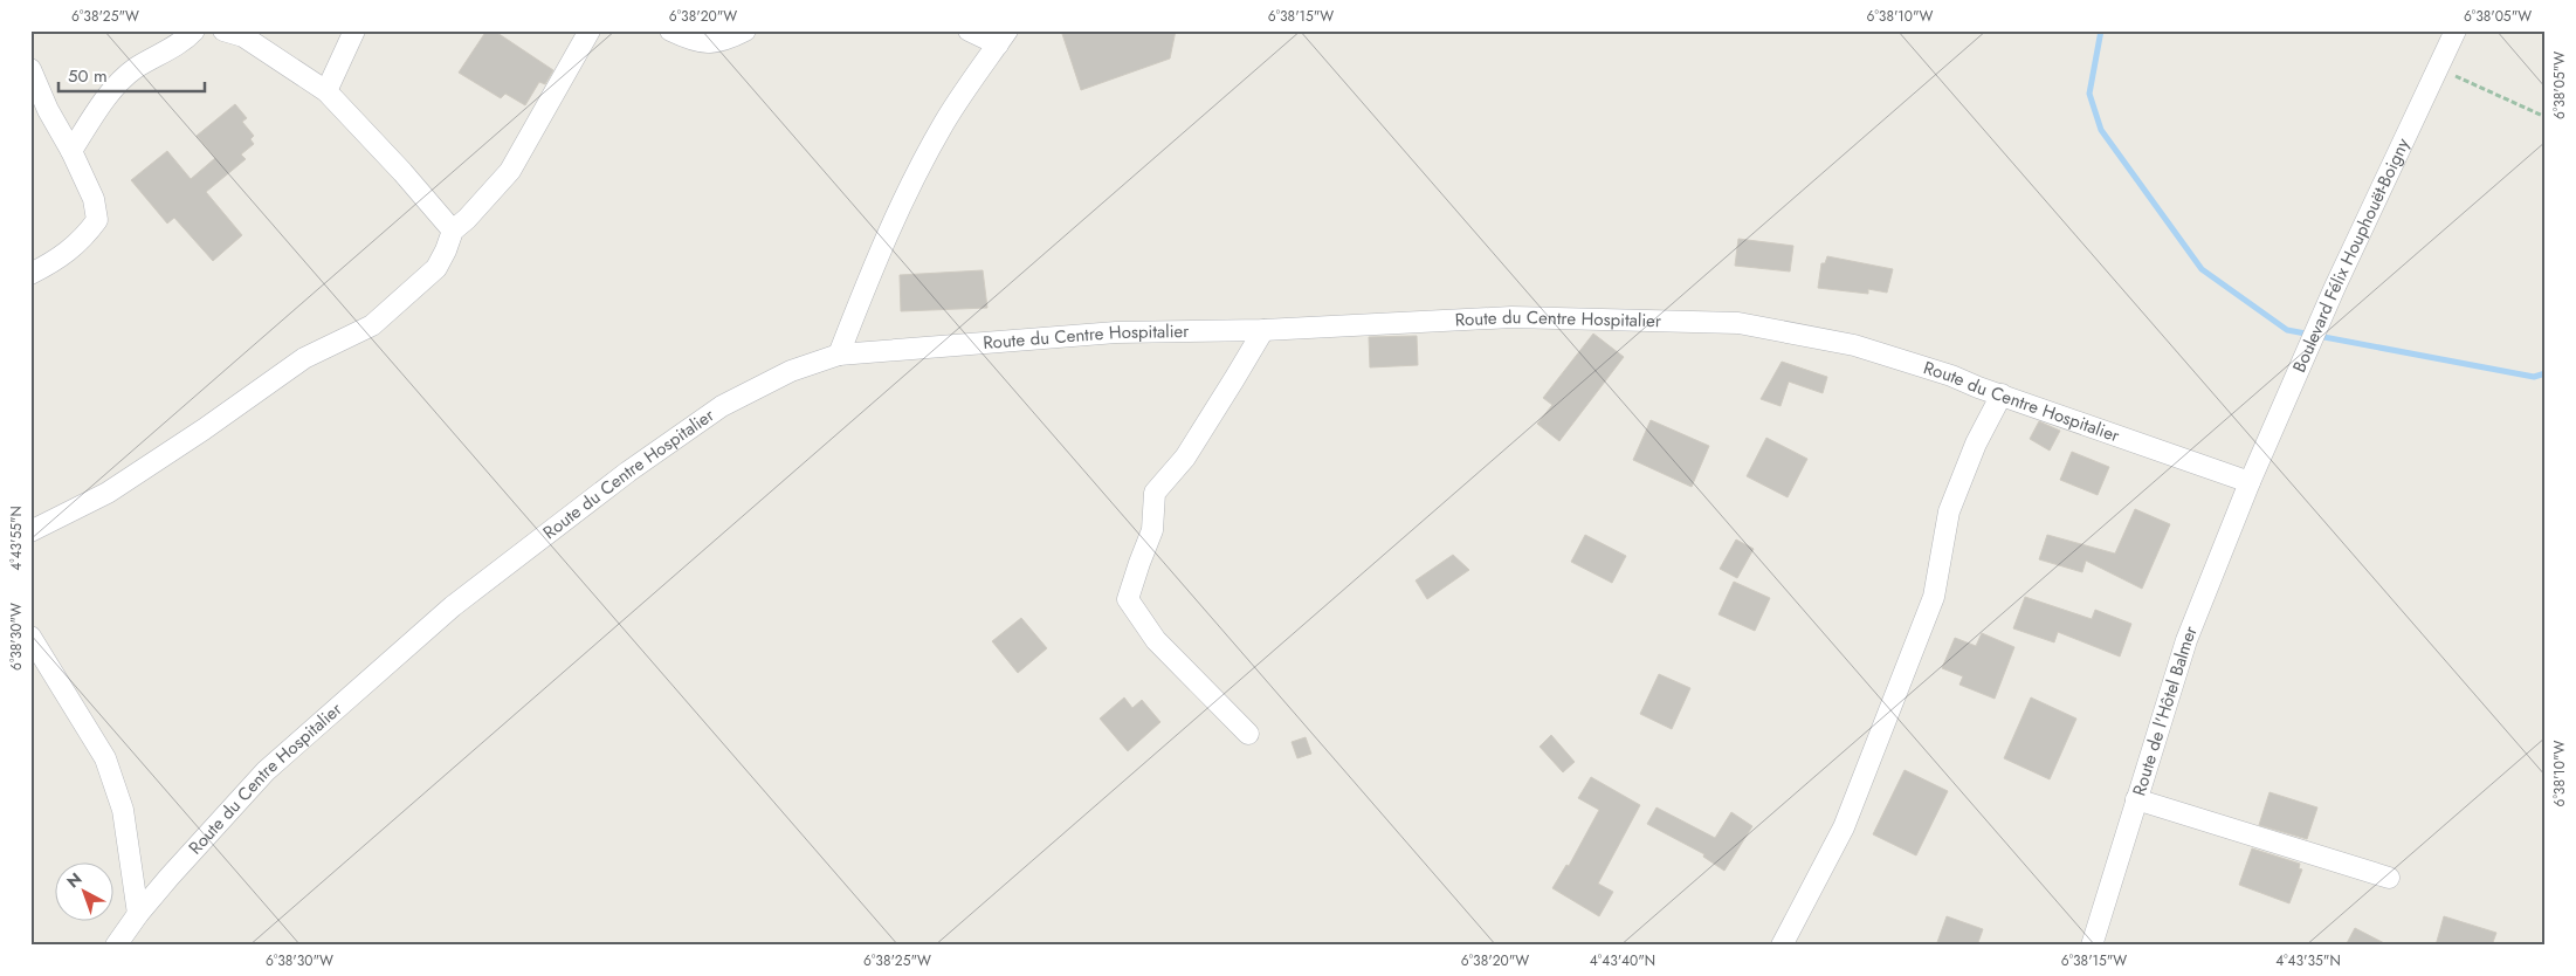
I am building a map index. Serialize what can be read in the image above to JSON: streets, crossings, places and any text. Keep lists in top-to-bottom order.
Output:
{
  "streets": {
    "street": ["Boulevard Félix Houphouët-Boigny", "Route du Centre Hospitalier", "Route de l'Hôtel Balmer"]
  },
  "crossings": [
    ["Boulevard Félix Houphouët-Boigny", "Route du Centre Hospitalier"],
    ["Boulevard Félix Houphouët-Boigny", "Route de l'Hôtel Balmer"],
    ["Route du Centre Hospitalier", "Route de l'Hôtel Balmer"]
  ],
  "scale_bar": "50 m",
  "north": "top left",
  "coordinates": [
    "6°38'25\"W",
    "6°38'20\"W",
    "6°38'15\"W",
    "6°38'10\"W",
    "6°38'05\"W",
    "4°43'55\"N",
    "6°38'30\"W",
    "4°43'40\"N",
    "4°43'35\"N"
  ]
}
